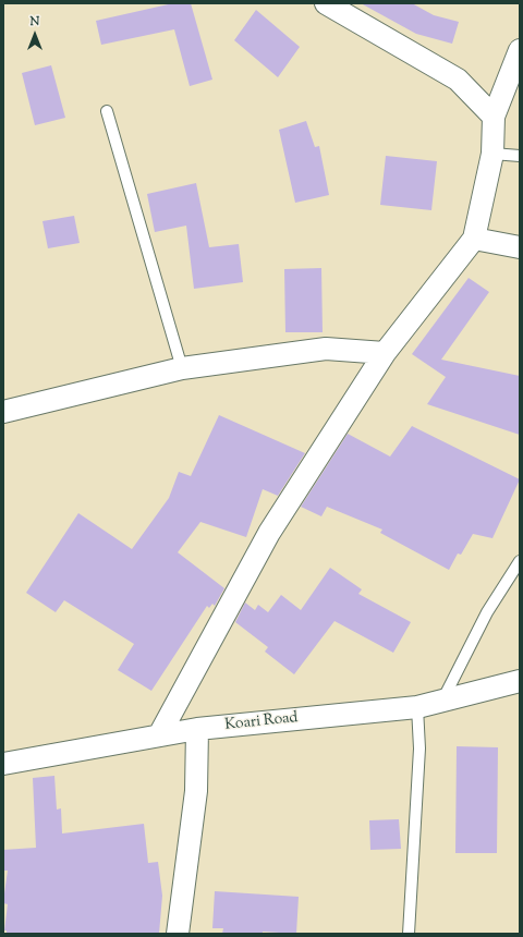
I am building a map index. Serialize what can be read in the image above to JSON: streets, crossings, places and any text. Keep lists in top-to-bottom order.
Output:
{
  "streets": {
    "street": ["Koari Road"]
  },
  "north": "top"
}
